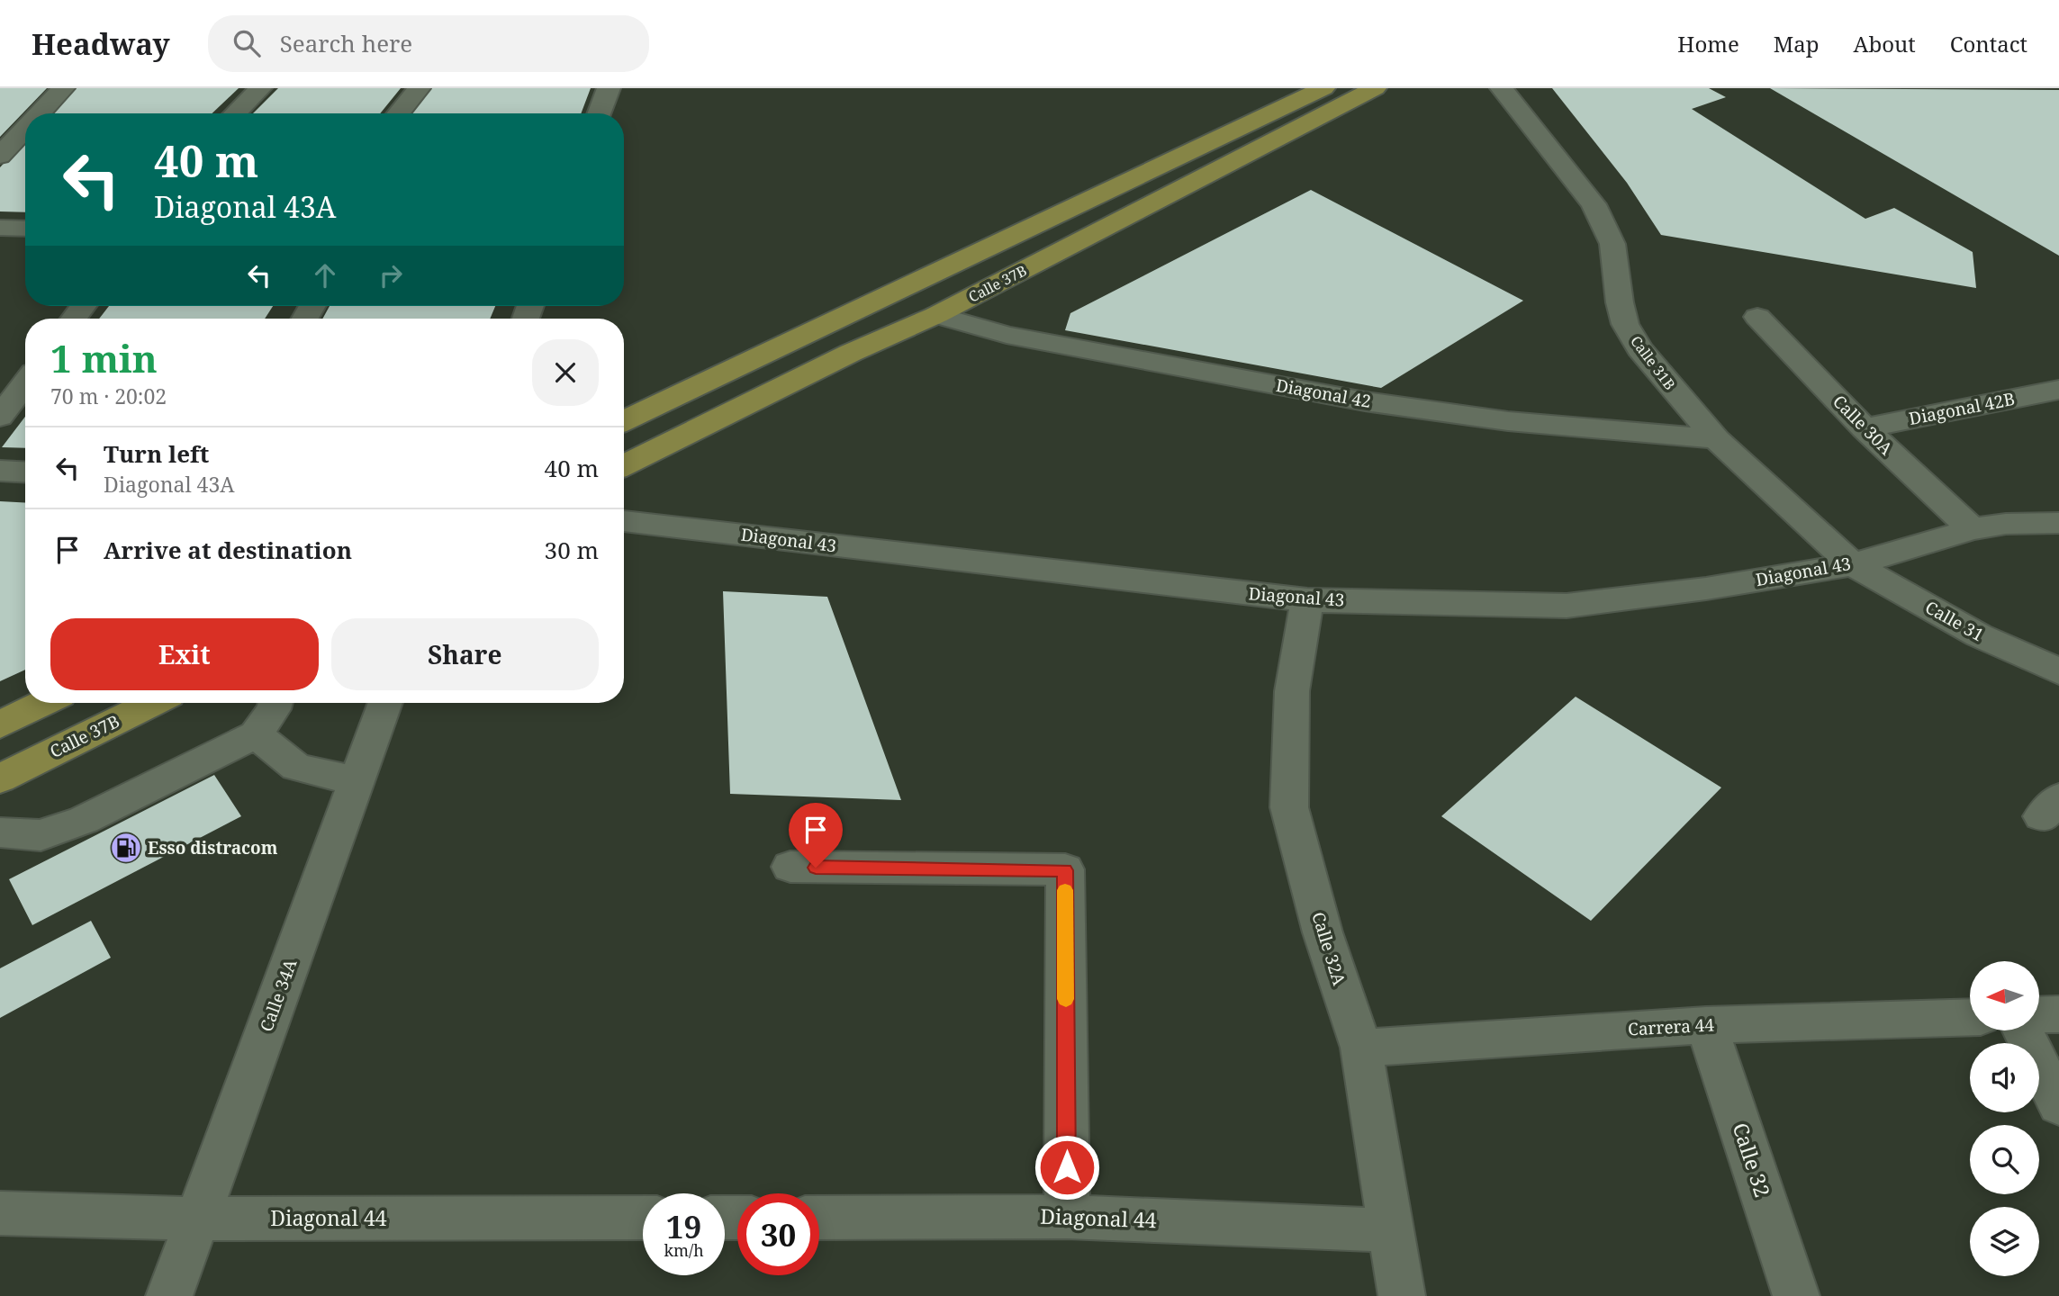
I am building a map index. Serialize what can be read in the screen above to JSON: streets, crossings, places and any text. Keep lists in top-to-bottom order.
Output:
{
  "streets": {
    "main road": ["Calle 37B"],
    "street": [
      "Calle 31B",
      "Diagonal 42",
      "Diagonal 42B",
      "Calle 30A",
      "Diagonal 43",
      "Calle 31",
      "Calle 32A",
      "Calle 34A",
      "Carrera 44",
      "Calle 32",
      "Diagonal 44"
    ]
  },
  "crossings": [
    ["Calle 37B", "Diagonal 42"],
    ["Calle 31B", "Diagonal 42"],
    ["Calle 31B", "Diagonal 43"],
    ["Calle 31B", "Calle 31"],
    ["Diagonal 42B", "Calle 30A"],
    ["Calle 30A", "Diagonal 43"],
    ["Diagonal 43", "Calle 31"],
    ["Diagonal 43", "Calle 32A"],
    ["Calle 32A", "Carrera 44"],
    ["Calle 32A", "Diagonal 44"],
    ["Calle 34A", "Diagonal 44"],
    ["Carrera 44", "Calle 32"]
  ],
  "places": {
    "fuel station": ["Esso distracom"]
  },
  "north": "left",
  "page": {
    "header": "Headway",
    "search": "Search here",
    "nav": [
      "Home",
      "Map",
      "About",
      "Contact"
    ],
    "turn": ["40 m", "Diagonal 43A"],
    "heading": ["1 min", "70 m · 20:02"],
    "list": [
      {
        "name": "Turn left",
        "note": "Diagonal 43A",
        "value": "40 m"
      },
      {
        "name": "Arrive at destination",
        "value": "30 m"
      }
    ],
    "buttons": ["Exit", "Share"],
    "speed": "19 km/h",
    "limit": "30"
  }
}
